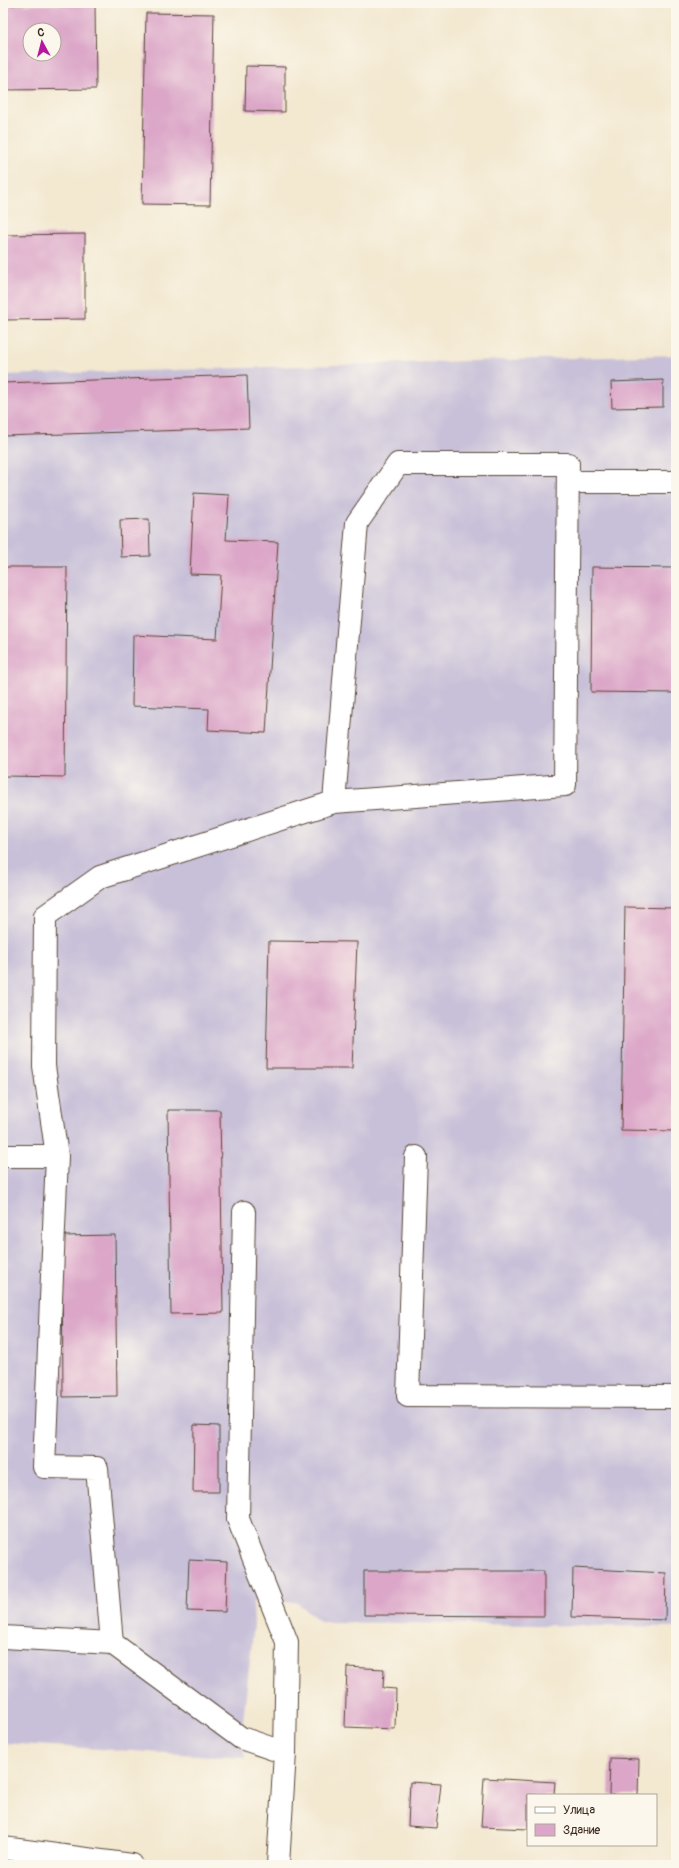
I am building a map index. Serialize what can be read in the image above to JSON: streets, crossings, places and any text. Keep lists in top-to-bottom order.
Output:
{
  "legend": ["Улица", "Здание"],
  "north": "top"
}
